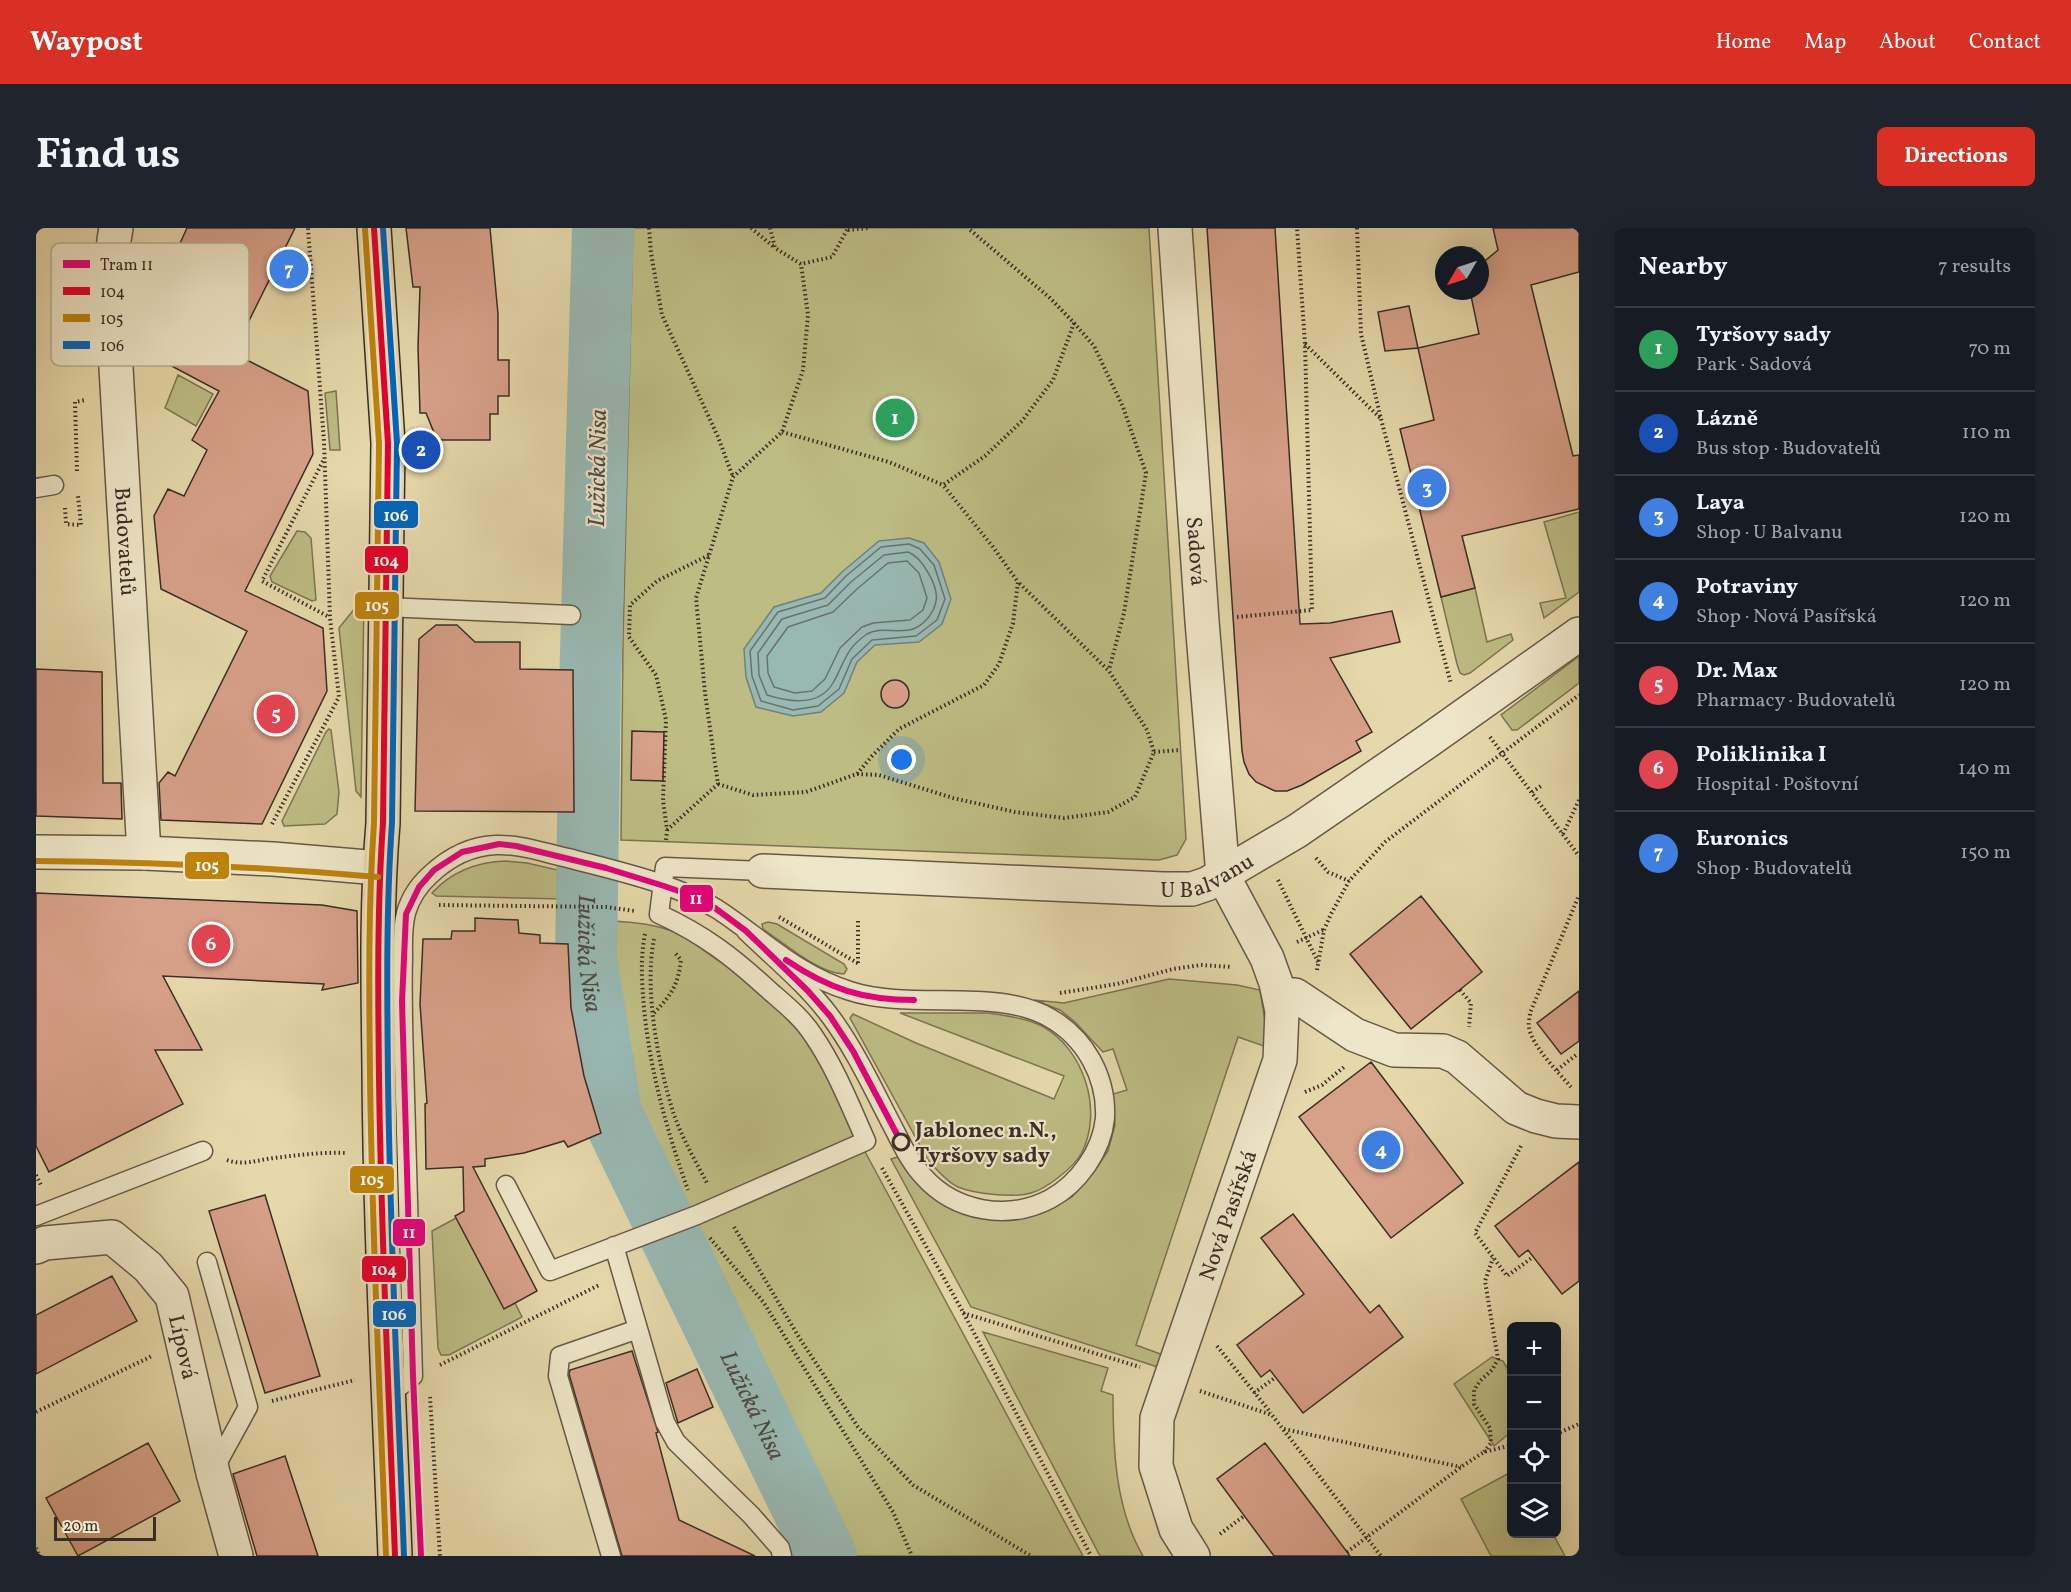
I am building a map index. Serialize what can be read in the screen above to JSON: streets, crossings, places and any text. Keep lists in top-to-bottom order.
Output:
{
  "streets": {
    "street": [
      "Budovatelů",
      "Sadová",
      "U Balvanu",
      "Nová Pasířská",
      "Lípová"
    ]
  },
  "crossings": [
    ["Sadová", "U Balvanu"],
    ["Sadová", "Nová Pasířská"],
    ["U Balvanu", "Nová Pasířská"]
  ],
  "water": ["Lužická Nisa"],
  "places": ["Jablonec n.N., Tyršovy sady"],
  "lines": [
    "transit line 104",
    "transit line 106",
    "transit line 105",
    "tram line 11"
  ],
  "legend": [
    "Tram 11",
    "104",
    "105",
    "106"
  ],
  "scale_bar": "20 m",
  "north": "bottom left",
  "page": {
    "header": "Waypost",
    "nav": [
      "Home",
      "Map",
      "About",
      "Contact"
    ],
    "title": "Find us",
    "buttons": "Directions",
    "heading": ["Nearby", "7 results"],
    "pins": [
      "7",
      "1",
      "2",
      "3",
      "5",
      "6",
      "4"
    ],
    "list": [
      {
        "mark": "1",
        "name": "Tyršovy sady",
        "note": "Park · Sadová",
        "value": "70 m"
      },
      {
        "mark": "2",
        "name": "Lázně",
        "note": "Bus stop · Budovatelů",
        "value": "110 m"
      },
      {
        "mark": "3",
        "name": "Laya",
        "note": "Shop · U Balvanu",
        "value": "120 m"
      },
      {
        "mark": "4",
        "name": "Potraviny",
        "note": "Shop · Nová Pasířská",
        "value": "120 m"
      },
      {
        "mark": "5",
        "name": "Dr. Max",
        "note": "Pharmacy · Budovatelů",
        "value": "120 m"
      },
      {
        "mark": "6",
        "name": "Poliklinika I",
        "note": "Hospital · Poštovní",
        "value": "140 m"
      },
      {
        "mark": "7",
        "name": "Euronics",
        "note": "Shop · Budovatelů",
        "value": "150 m"
      }
    ],
    "map_buttons": ["+", "−"],
    "scale": "20 m"
  }
}
